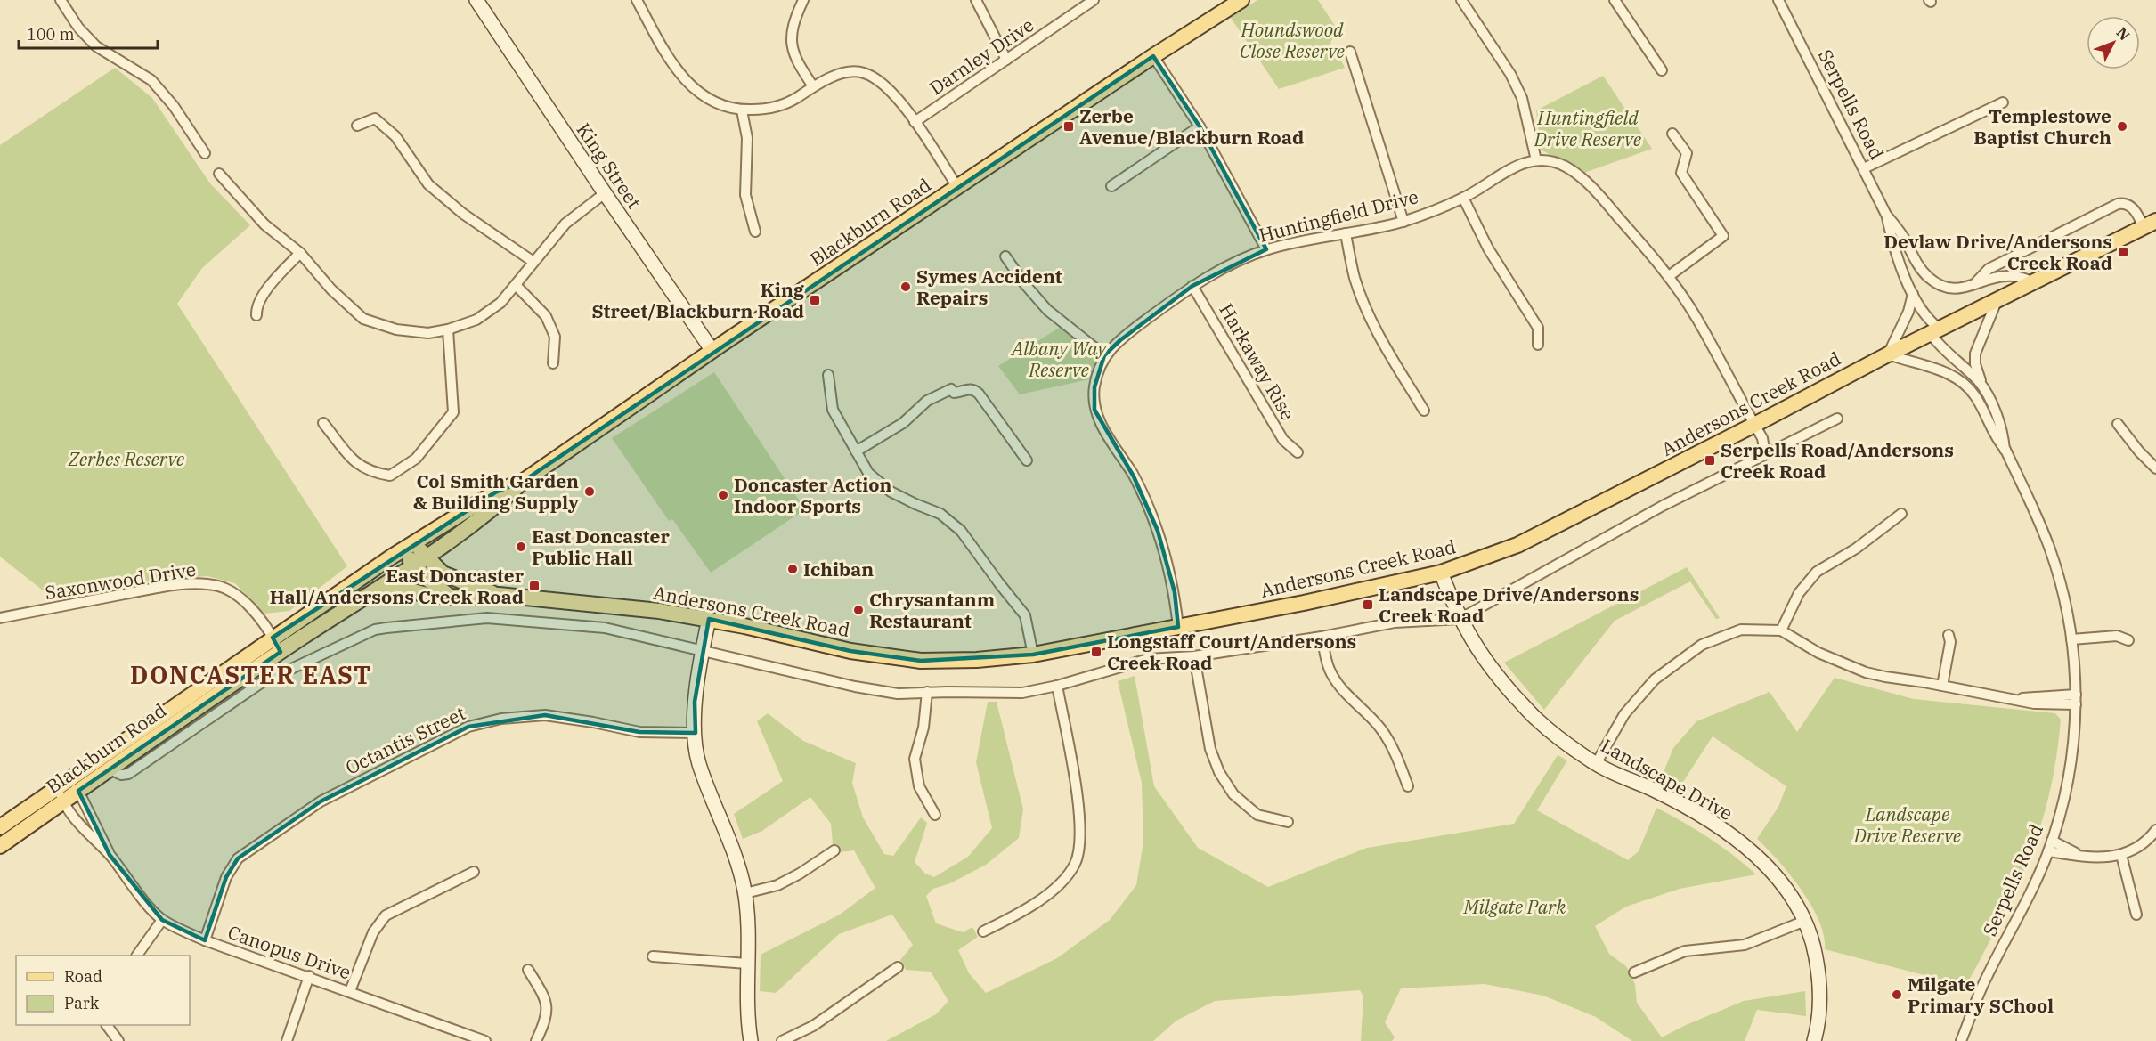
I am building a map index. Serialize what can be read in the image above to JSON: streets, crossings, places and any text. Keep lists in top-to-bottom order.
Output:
{
  "streets": {
    "main road": ["Blackburn Road", "Andersons Creek Road"],
    "street": [
      "Darnley Drive",
      "Serpells Road",
      "King Street",
      "Huntingfield Drive",
      "Harkaway Rise",
      "Saxonwood Drive",
      "Octantis Street",
      "Landscape Drive",
      "Canopus Drive"
    ]
  },
  "crossings": [
    ["Serpells Road", "Andersons Creek Road"],
    ["King Street", "Blackburn Road"],
    ["Huntingfield Drive", "Harkaway Rise"],
    ["Huntingfield Drive", "Andersons Creek Road"],
    ["Blackburn Road", "Andersons Creek Road"],
    ["Blackburn Road", "Saxonwood Drive"],
    ["Blackburn Road", "Canopus Drive"],
    ["Andersons Creek Road", "Landscape Drive"],
    ["Octantis Street", "Canopus Drive"]
  ],
  "districts": ["DONCASTER EAST"],
  "parks": [
    "Houndswood Close Reserve",
    "Huntingfield Drive Reserve",
    "Albany Way Reserve",
    "Zerbes Reserve",
    "Landscape Drive Reserve",
    "Milgate Park"
  ],
  "places": {
    "transit": [
      "Zerbe Avenue/Blackburn Road",
      "Devlaw Drive/Andersons Creek Road",
      "King Street/Blackburn Road",
      "Serpells Road/Andersons Creek Road",
      "East Doncaster Hall/Andersons Creek Road",
      "Landscape Drive/Andersons Creek Road",
      "Longstaff Court/Andersons Creek Road"
    ],
    "other": [
      "Templestowe Baptist Church",
      "Symes Accident Repairs",
      "Col Smith Garden & Building Supply",
      "Doncaster Action Indoor Sports",
      "East Doncaster Public Hall",
      "Ichiban",
      "Chrysantanm Restaurant",
      "Milgate Primary SChool"
    ]
  },
  "legend": ["Road", "Park"],
  "scale_bar": "100 m",
  "north": "top right"
}
